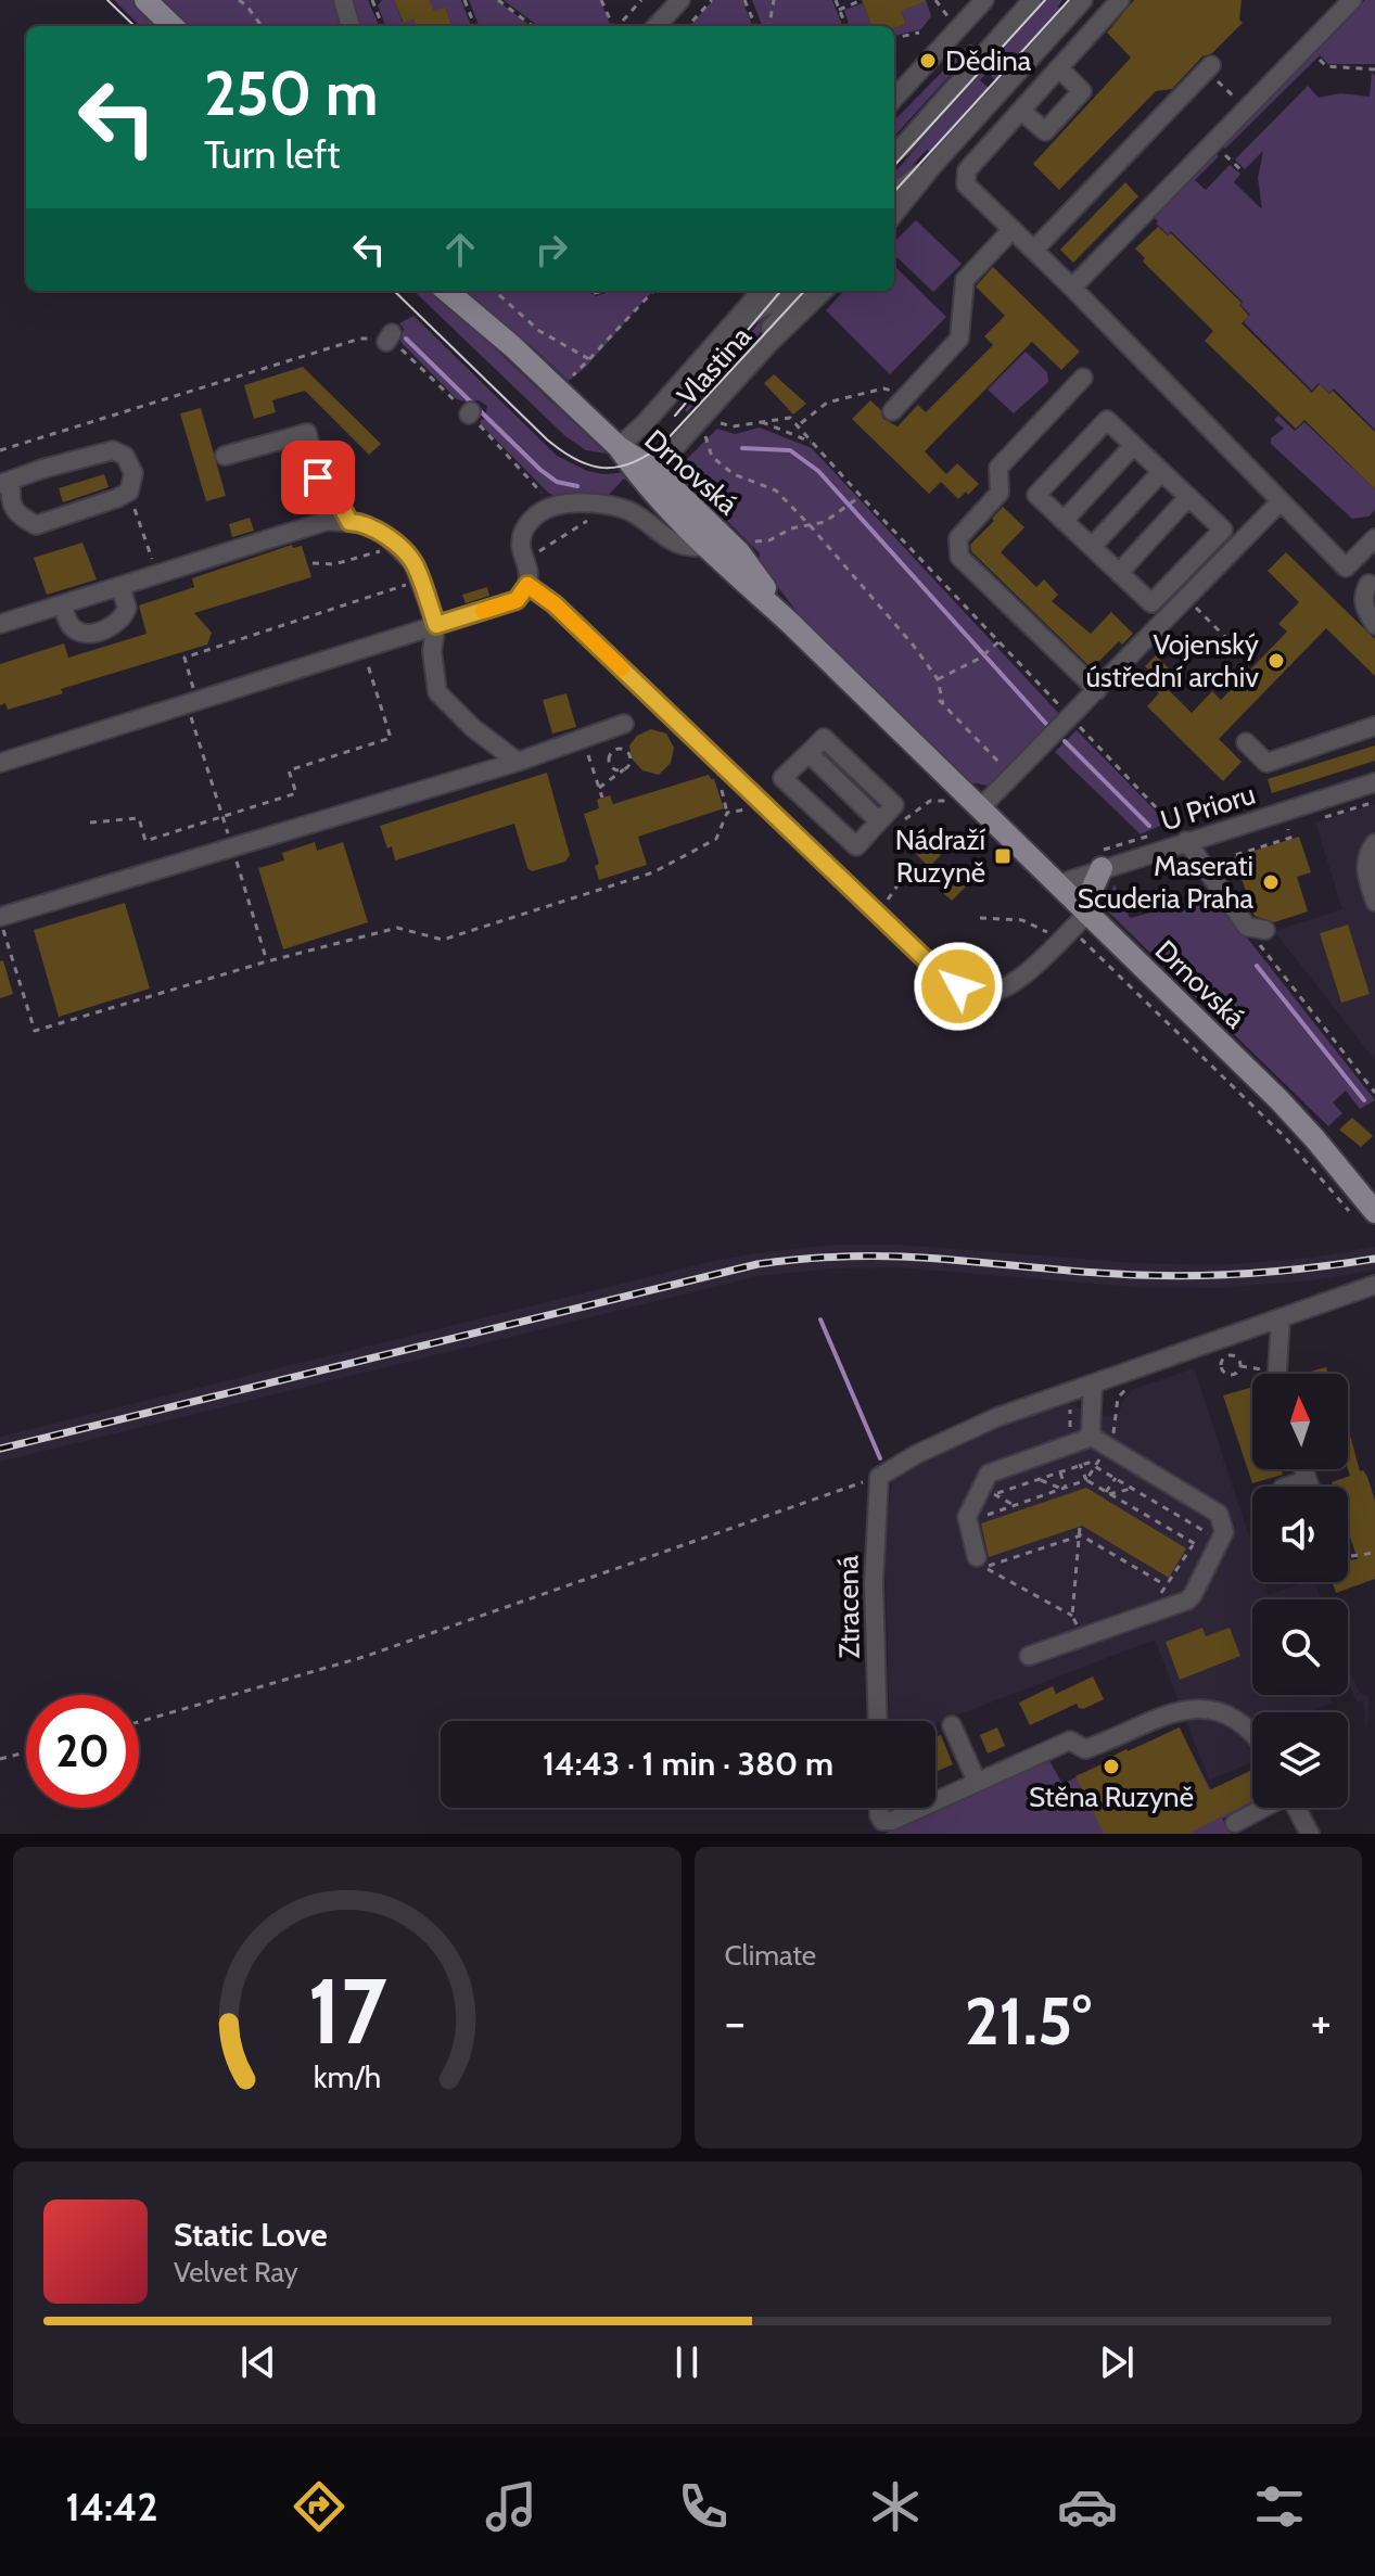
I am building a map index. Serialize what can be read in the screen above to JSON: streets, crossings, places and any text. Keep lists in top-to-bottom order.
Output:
{
  "streets": {
    "main road": ["Drnovská"],
    "street": ["Vlastina", "U Prioru", "Ztracená"]
  },
  "crossings": [
    ["Vlastina", "Drnovská"],
    ["Drnovská", "U Prioru"]
  ],
  "places": {
    "other": [
      "Dědina",
      "Vojenský ústřední archiv",
      "Maserati Scuderia Praha",
      "Stěna Ruzyně"
    ],
    "transit": ["Nádraží Ruzyně"]
  },
  "north": "top",
  "page": {
    "turn": ["250 m", "Turn left"],
    "limit": "20",
    "trip": "14:43 · 1 min · 380 m",
    "tile": "Climate",
    "heat": ["−", "21.5°", "+"],
    "song": ["Static Love", "Velvet Ray"],
    "tabs": "14:42",
    "gauge": ["17", "km/h"]
  }
}
